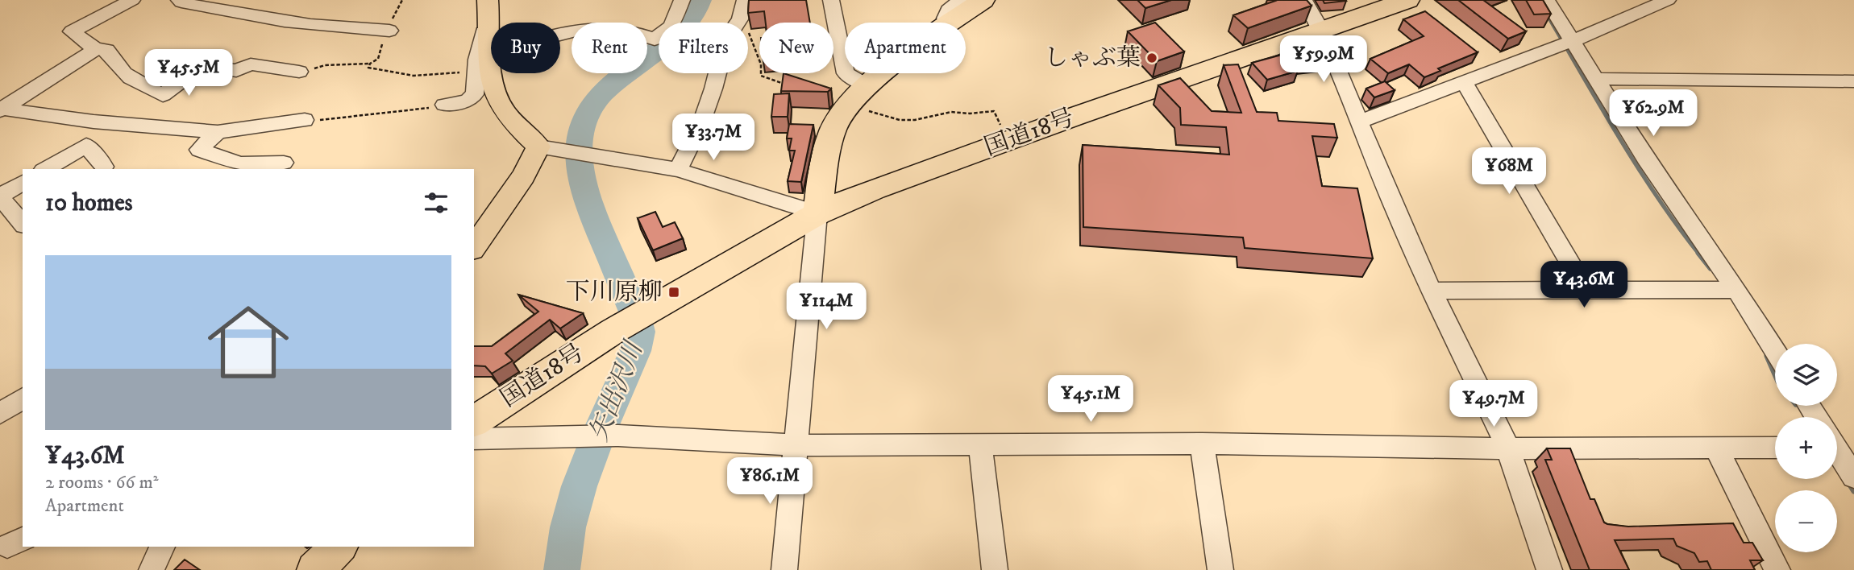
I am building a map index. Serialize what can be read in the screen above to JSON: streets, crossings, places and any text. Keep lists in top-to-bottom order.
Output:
{
  "streets": {
    "highway": ["国道18号"]
  },
  "water": ["矢出沢川"],
  "places": {
    "other": ["しゃぶ葉"],
    "transit": ["下川原柳"]
  },
  "page": {
    "chip": [
      "Buy",
      "Rent",
      "Filters",
      "New",
      "Apartment"
    ],
    "price": [
      "¥59.9M",
      "¥45.5M",
      "¥62.9M",
      "¥33.7M",
      "¥68M",
      "¥43.6M",
      "¥114M",
      "¥45.1M",
      "¥49.7M",
      "¥86.1M"
    ],
    "heading": "10 homes",
    "list": [
      {
        "name": "¥43.6M",
        "note": "2 rooms · 66 m² · Apartment"
      }
    ],
    "map_buttons": ["+", "−"]
  }
}
